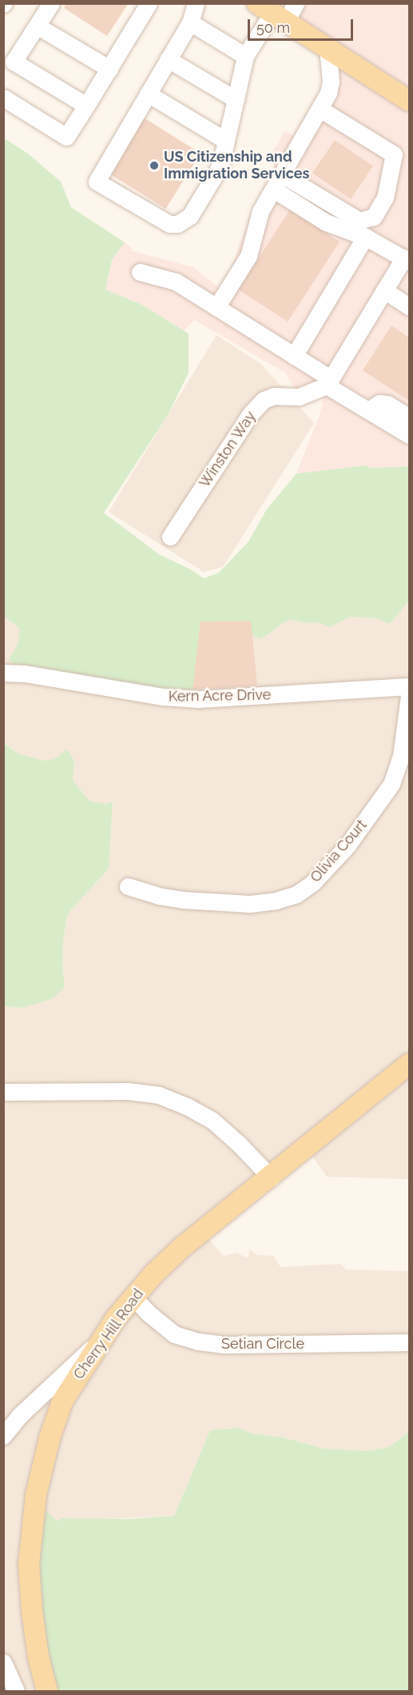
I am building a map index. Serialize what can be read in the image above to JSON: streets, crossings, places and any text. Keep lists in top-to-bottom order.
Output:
{
  "streets": {
    "main road": ["Cherry Hill Road"],
    "street": [
      "Winston Way",
      "Kern Acre Drive",
      "Olivia Court",
      "Setian Circle"
    ]
  },
  "crossings": [
    ["Cherry Hill Road", "Setian Circle"]
  ],
  "places": ["US Citizenship and Immigration Services"],
  "scale_bar": "50 m"
}
